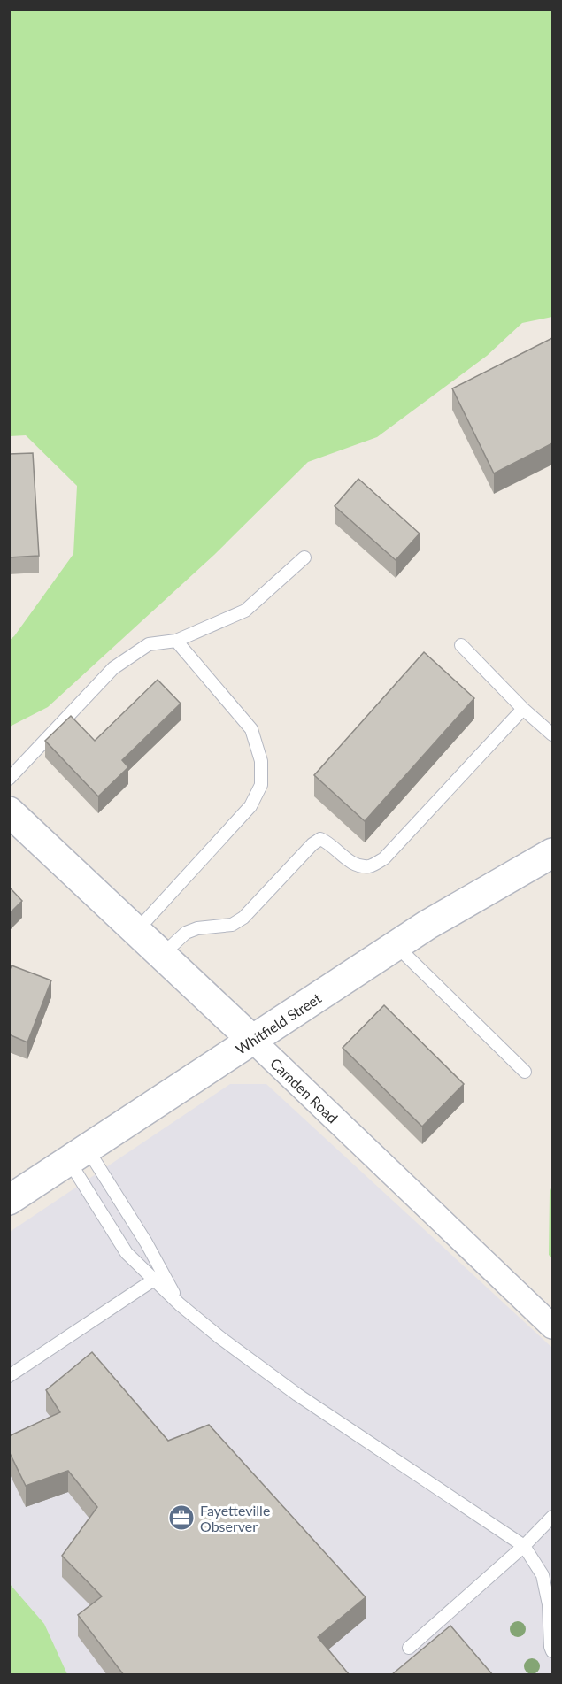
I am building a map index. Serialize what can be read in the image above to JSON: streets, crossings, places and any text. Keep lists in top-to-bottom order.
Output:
{
  "streets": {
    "main road": ["Whitfield Street", "Camden Road"]
  },
  "crossings": [
    ["Whitfield Street", "Camden Road"]
  ],
  "places": {
    "office": ["Fayetteville Observer"]
  }
}
